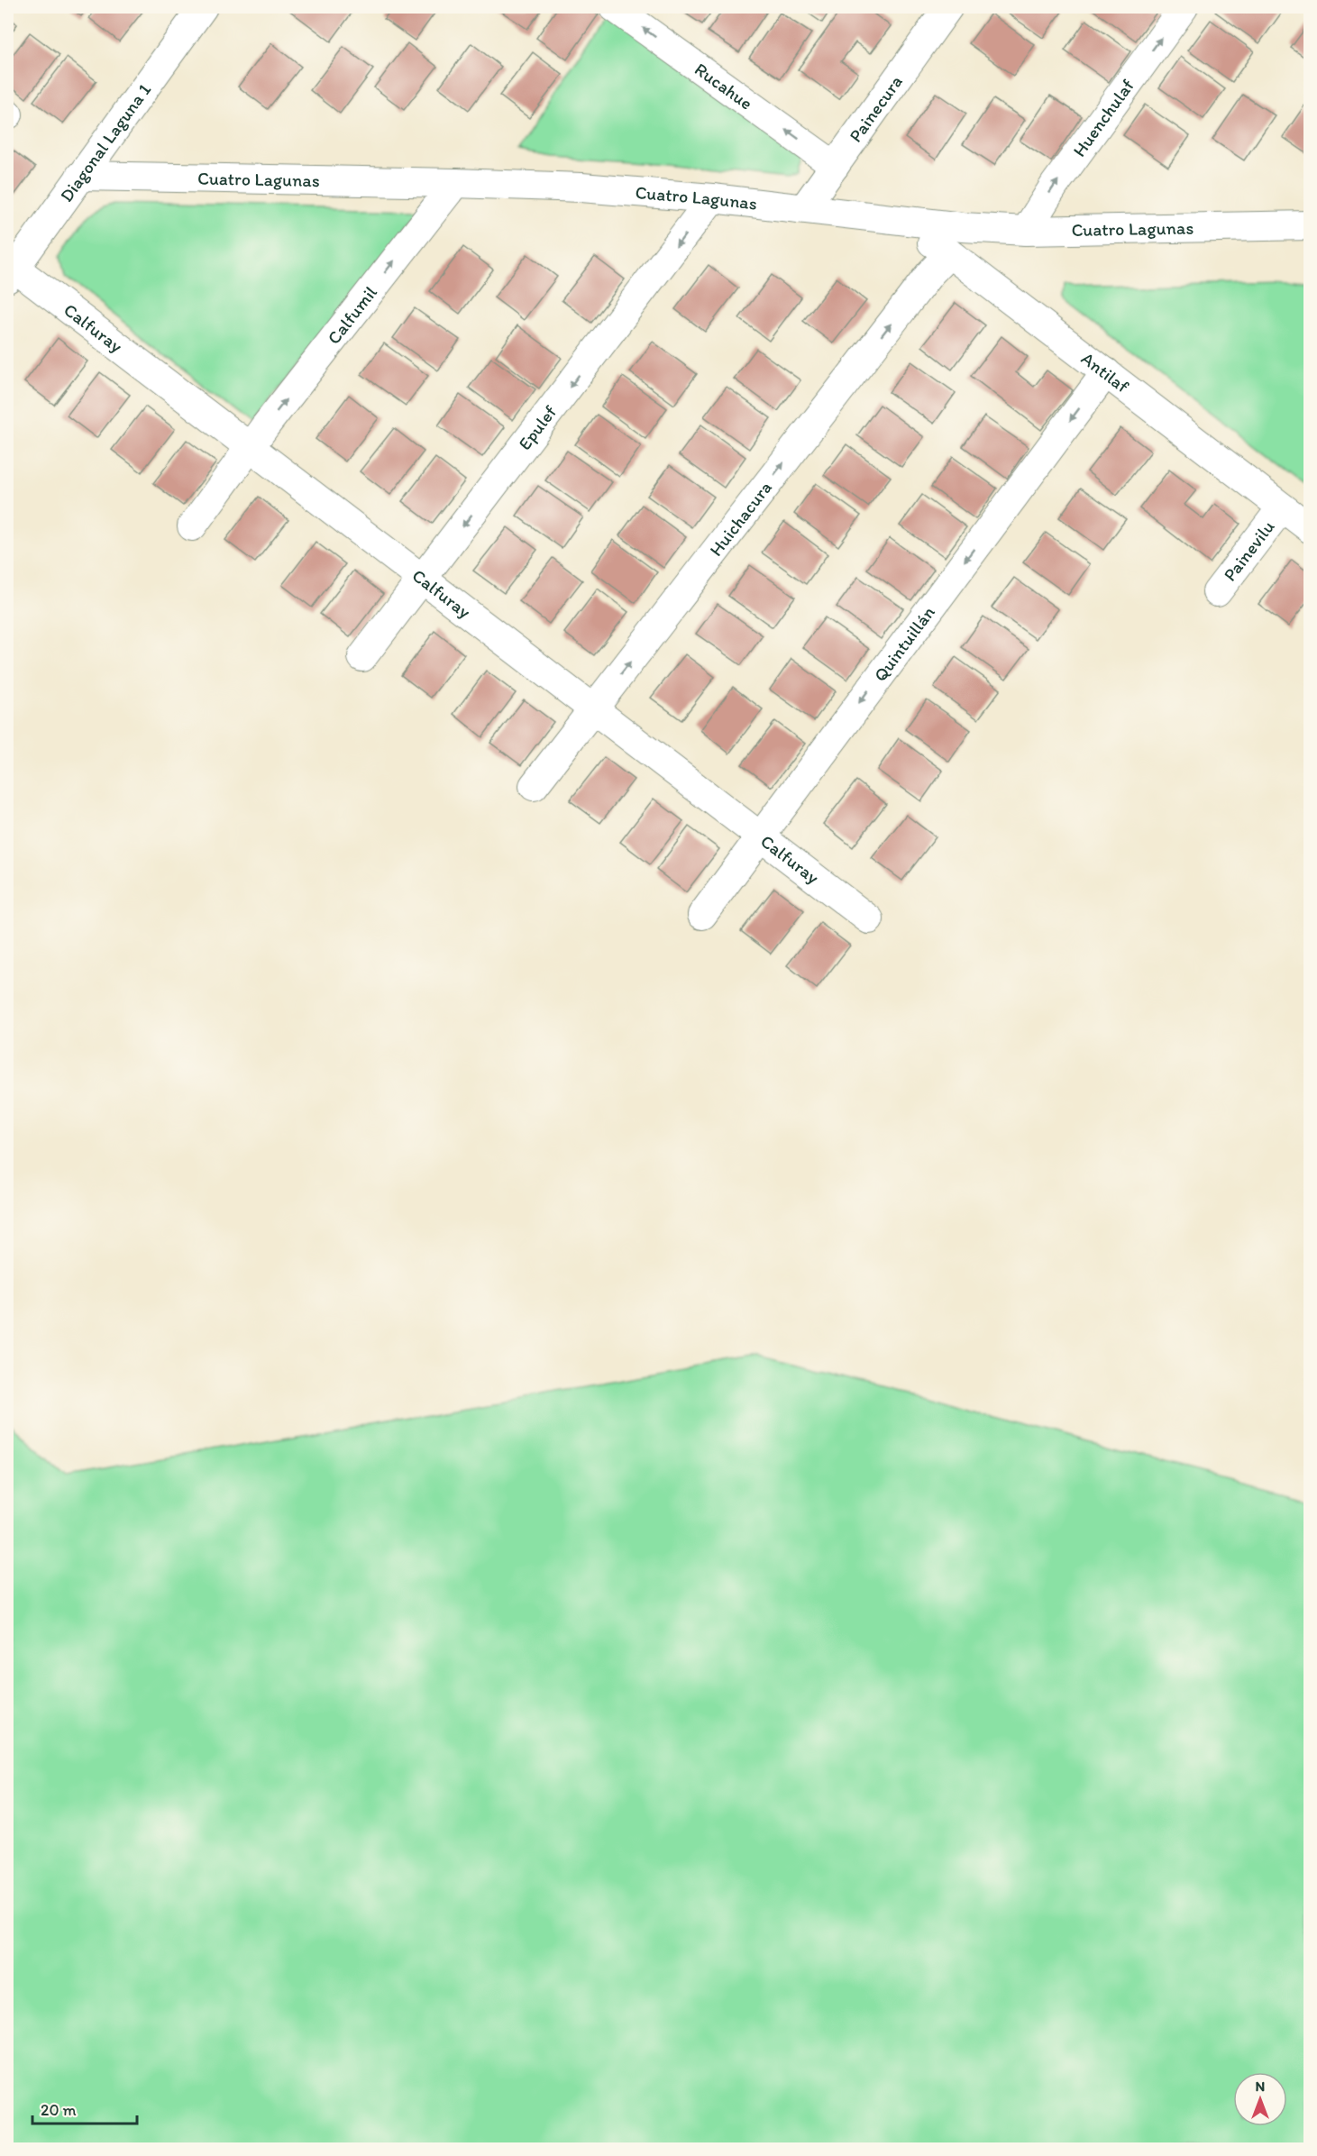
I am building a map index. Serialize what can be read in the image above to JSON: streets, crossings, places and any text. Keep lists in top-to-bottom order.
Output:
{
  "streets": {
    "street": [
      "Rucahue",
      "Painecura",
      "Huenchulaf",
      "Diagonal Laguna 1",
      "Cuatro Lagunas",
      "Calfumil",
      "Calfuray",
      "Antilaf",
      "Epulef",
      "Huichacura",
      "Painevilu",
      "Quintuillán"
    ]
  },
  "crossings": [
    ["Rucahue", "Painecura"],
    ["Painecura", "Cuatro Lagunas"],
    ["Huenchulaf", "Cuatro Lagunas"],
    ["Diagonal Laguna 1", "Cuatro Lagunas"],
    ["Diagonal Laguna 1", "Calfuray"],
    ["Cuatro Lagunas", "Calfumil"],
    ["Cuatro Lagunas", "Antilaf"],
    ["Cuatro Lagunas", "Epulef"],
    ["Calfumil", "Calfuray"],
    ["Calfuray", "Epulef"],
    ["Calfuray", "Huichacura"],
    ["Calfuray", "Quintuillán"],
    ["Antilaf", "Huichacura"],
    ["Antilaf", "Painevilu"],
    ["Antilaf", "Quintuillán"]
  ],
  "one_way": [
    "Rucahue",
    "Huenchulaf",
    "Calfumil",
    "Epulef",
    "Huichacura",
    "Quintuillán"
  ],
  "scale_bar": "20 m",
  "north": "top"
}
